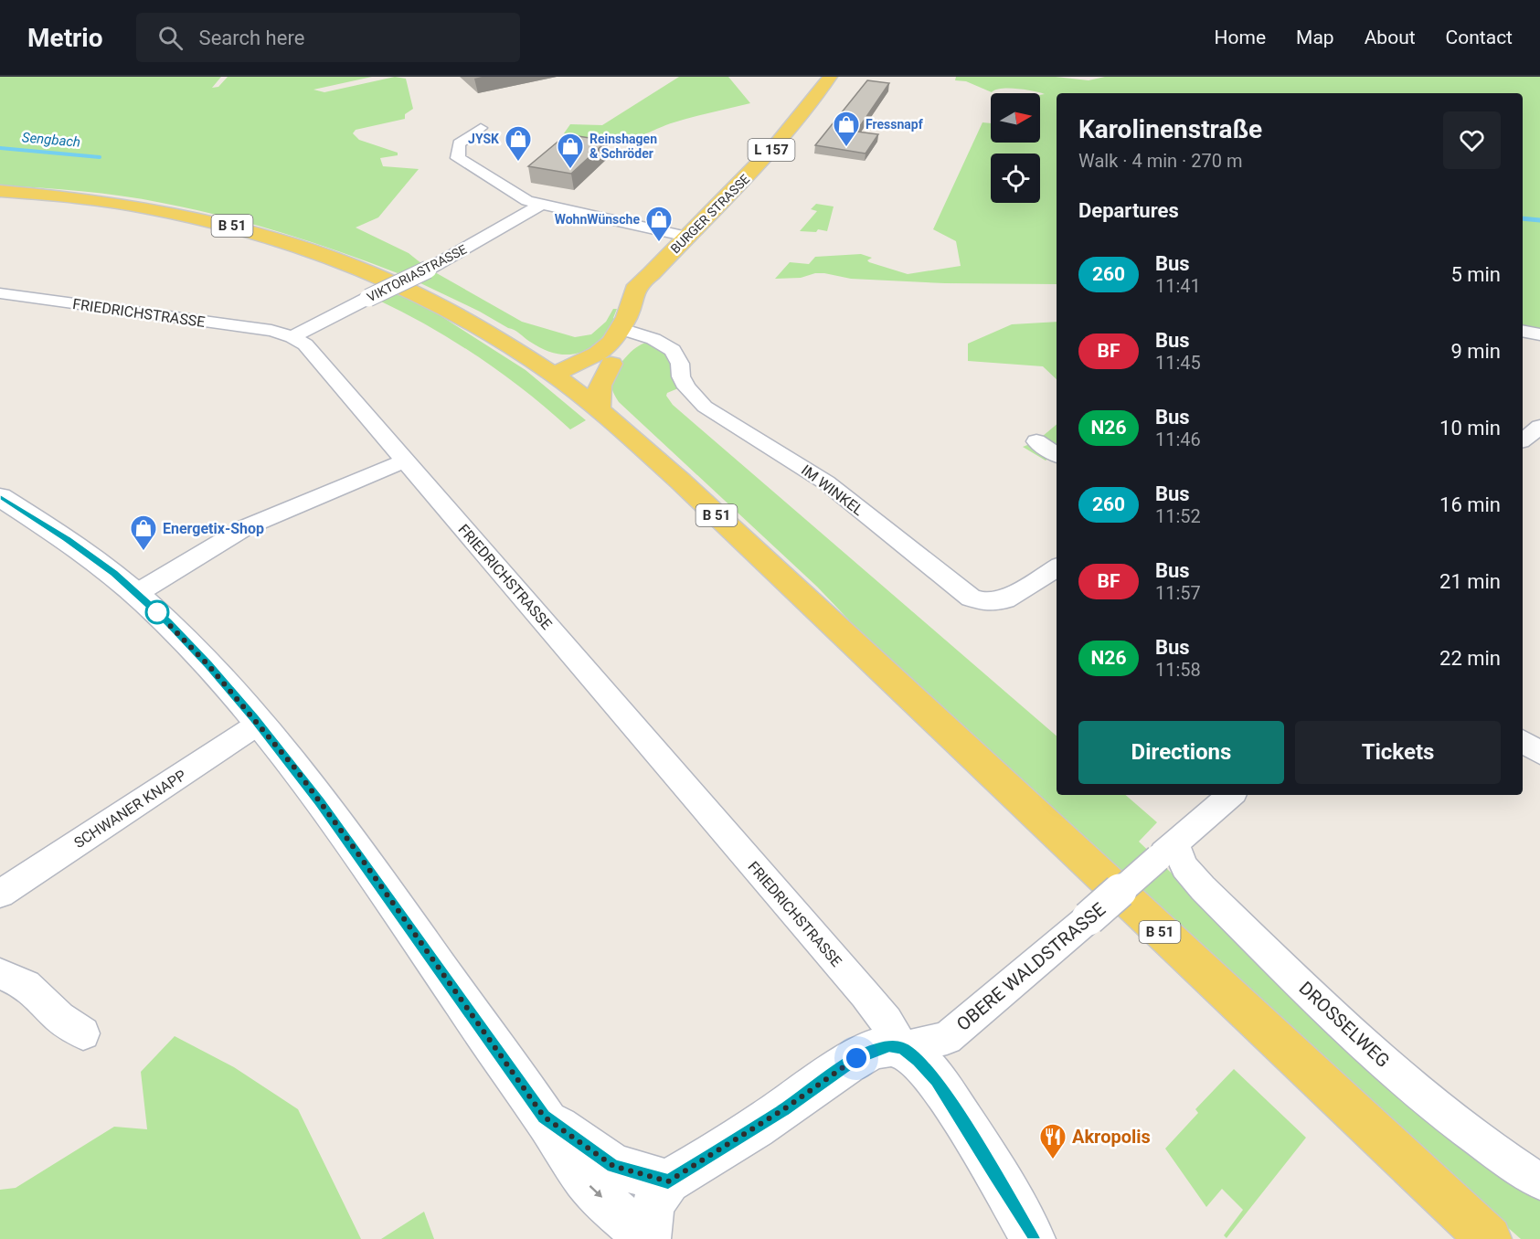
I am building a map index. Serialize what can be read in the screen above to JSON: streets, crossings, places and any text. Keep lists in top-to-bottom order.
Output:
{
  "streets": {
    "main road": ["L 157", "BURGER STRASSE", "B 51"],
    "street": [
      "VIKTORIASTRASSE",
      "FRIEDRICHSTRASSE",
      "IM WINKEL",
      "SCHWANER KNAPP",
      "OBERE WALDSTRASSE",
      "DROSSELWEG"
    ]
  },
  "crossings": [
    ["BURGER STRASSE", "B 51"],
    ["BURGER STRASSE", "IM WINKEL"],
    ["VIKTORIASTRASSE", "FRIEDRICHSTRASSE"],
    ["FRIEDRICHSTRASSE", "OBERE WALDSTRASSE"],
    ["OBERE WALDSTRASSE", "DROSSELWEG"]
  ],
  "water": ["Sengbach"],
  "places": {
    "shop": [
      "Fressnapf",
      "JYSK",
      "Reinshagen & Schröder",
      "WohnWünsche",
      "Energetix-Shop"
    ],
    "restaurant": ["Akropolis"]
  },
  "lines": ["bus line 260"],
  "north": "right",
  "page": {
    "header": "Metrio",
    "search": "Search here",
    "nav": [
      "Home",
      "Map",
      "About",
      "Contact"
    ],
    "heading": [
      ["Karolinenstraße", "Walk · 4 min · 270 m"],
      "Departures"
    ],
    "list": [
      {
        "mark": "260",
        "name": "Bus",
        "note": "11:41",
        "value": "5 min"
      },
      {
        "mark": "BF",
        "name": "Bus",
        "note": "11:45",
        "value": "9 min"
      },
      {
        "mark": "N26",
        "name": "Bus",
        "note": "11:46",
        "value": "10 min"
      },
      {
        "mark": "260",
        "name": "Bus",
        "note": "11:52",
        "value": "16 min"
      },
      {
        "mark": "BF",
        "name": "Bus",
        "note": "11:57",
        "value": "21 min"
      },
      {
        "mark": "N26",
        "name": "Bus",
        "note": "11:58",
        "value": "22 min"
      }
    ],
    "buttons": ["Directions", "Tickets"]
  }
}
